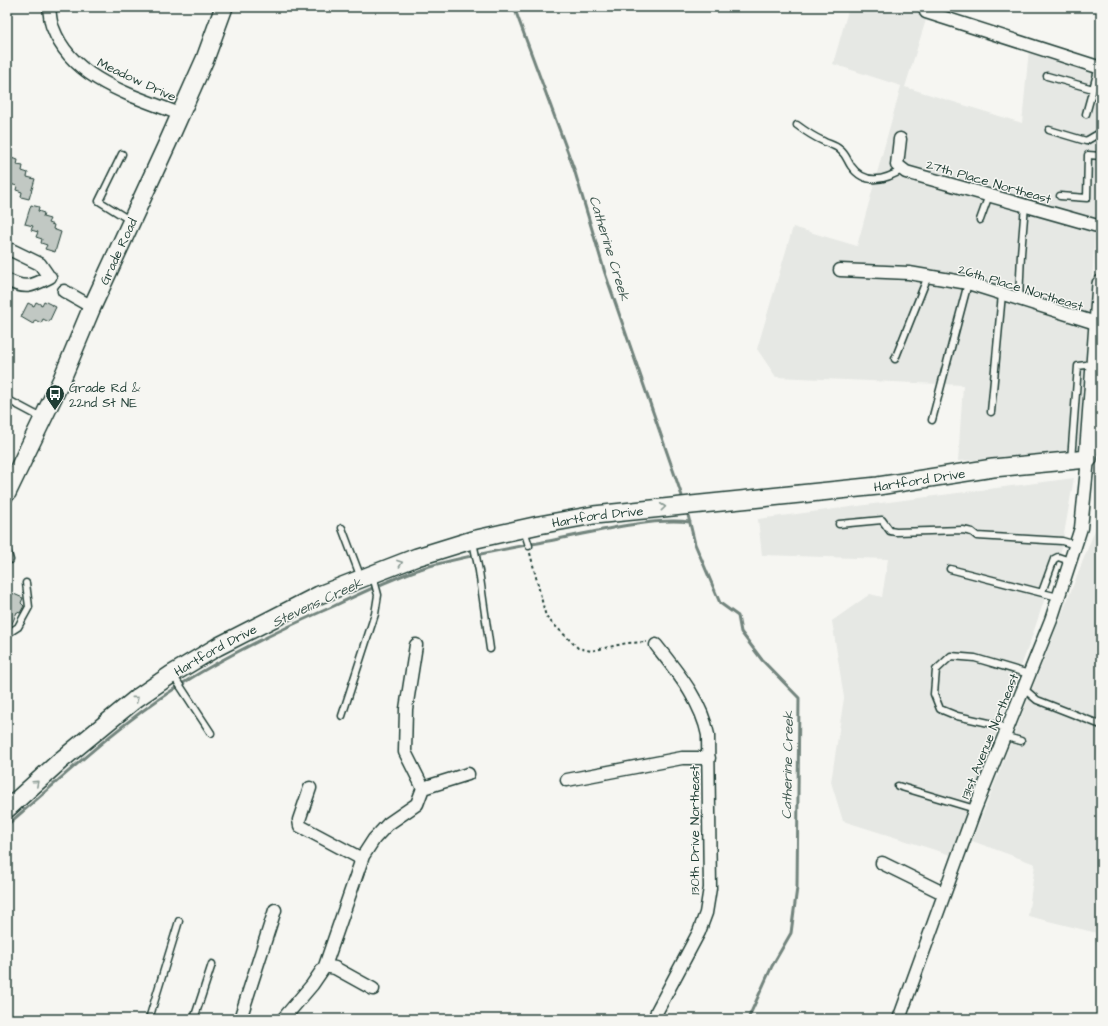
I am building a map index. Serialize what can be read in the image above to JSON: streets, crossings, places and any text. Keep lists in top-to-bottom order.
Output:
{
  "streets": {
    "main road": ["Grade Road", "Hartford Drive"],
    "street": [
      "Meadow Drive",
      "27th Place Northeast",
      "26th Place Northeast",
      "131st Avenue Northeast",
      "130th Drive Northeast"
    ]
  },
  "crossings": [
    ["Meadow Drive", "Grade Road"],
    ["Hartford Drive", "131st Avenue Northeast"]
  ],
  "one_way": ["Hartford Drive"],
  "water": ["Catherine Creek", "Stevens Creek"],
  "places": {
    "bus stop": ["Grade Rd & 22nd St NE"]
  }
}
